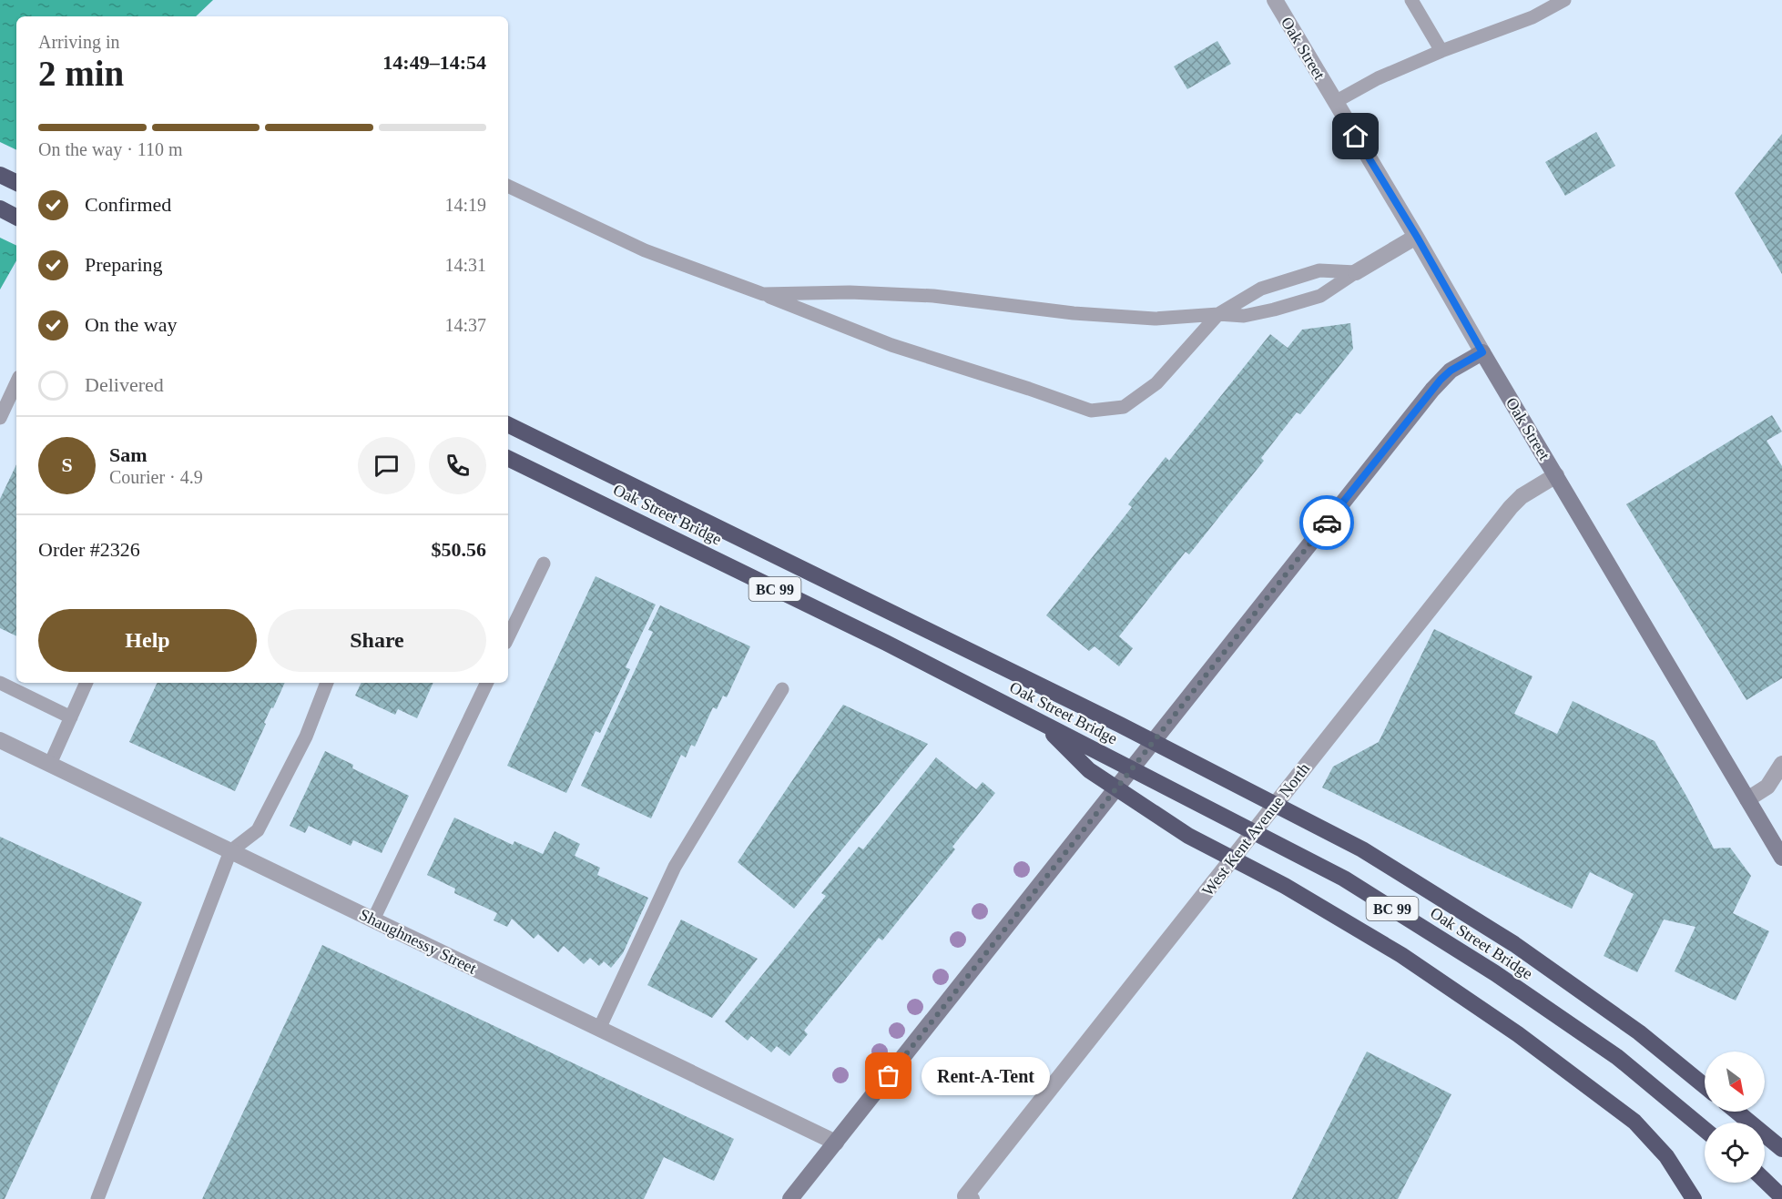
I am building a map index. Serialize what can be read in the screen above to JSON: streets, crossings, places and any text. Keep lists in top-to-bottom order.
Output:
{
  "streets": {
    "highway": ["Oak Street Bridge", "BC 99"],
    "street": ["Oak Street", "West Kent Avenue North", "Shaughnessy Street"]
  },
  "crossings": [
    ["Oak Street", "West Kent Avenue North"]
  ],
  "places": ["Rent-A-Tent"],
  "north": "bottom right",
  "page": {
    "heading": ["2 min", "Arriving in", "14:49–14:54"],
    "panel": [
      "Sam",
      "Courier · 4.9",
      "Order #2326",
      "$50.56"
    ],
    "bar": "On the way · 110 m",
    "list": [
      ["Confirmed", "14:19"],
      ["Preparing", "14:31"],
      ["On the way", "14:37"],
      "Delivered"
    ],
    "round": "S",
    "buttons": ["Help", "Share"],
    "bubble": "Rent-A-Tent"
  }
}
